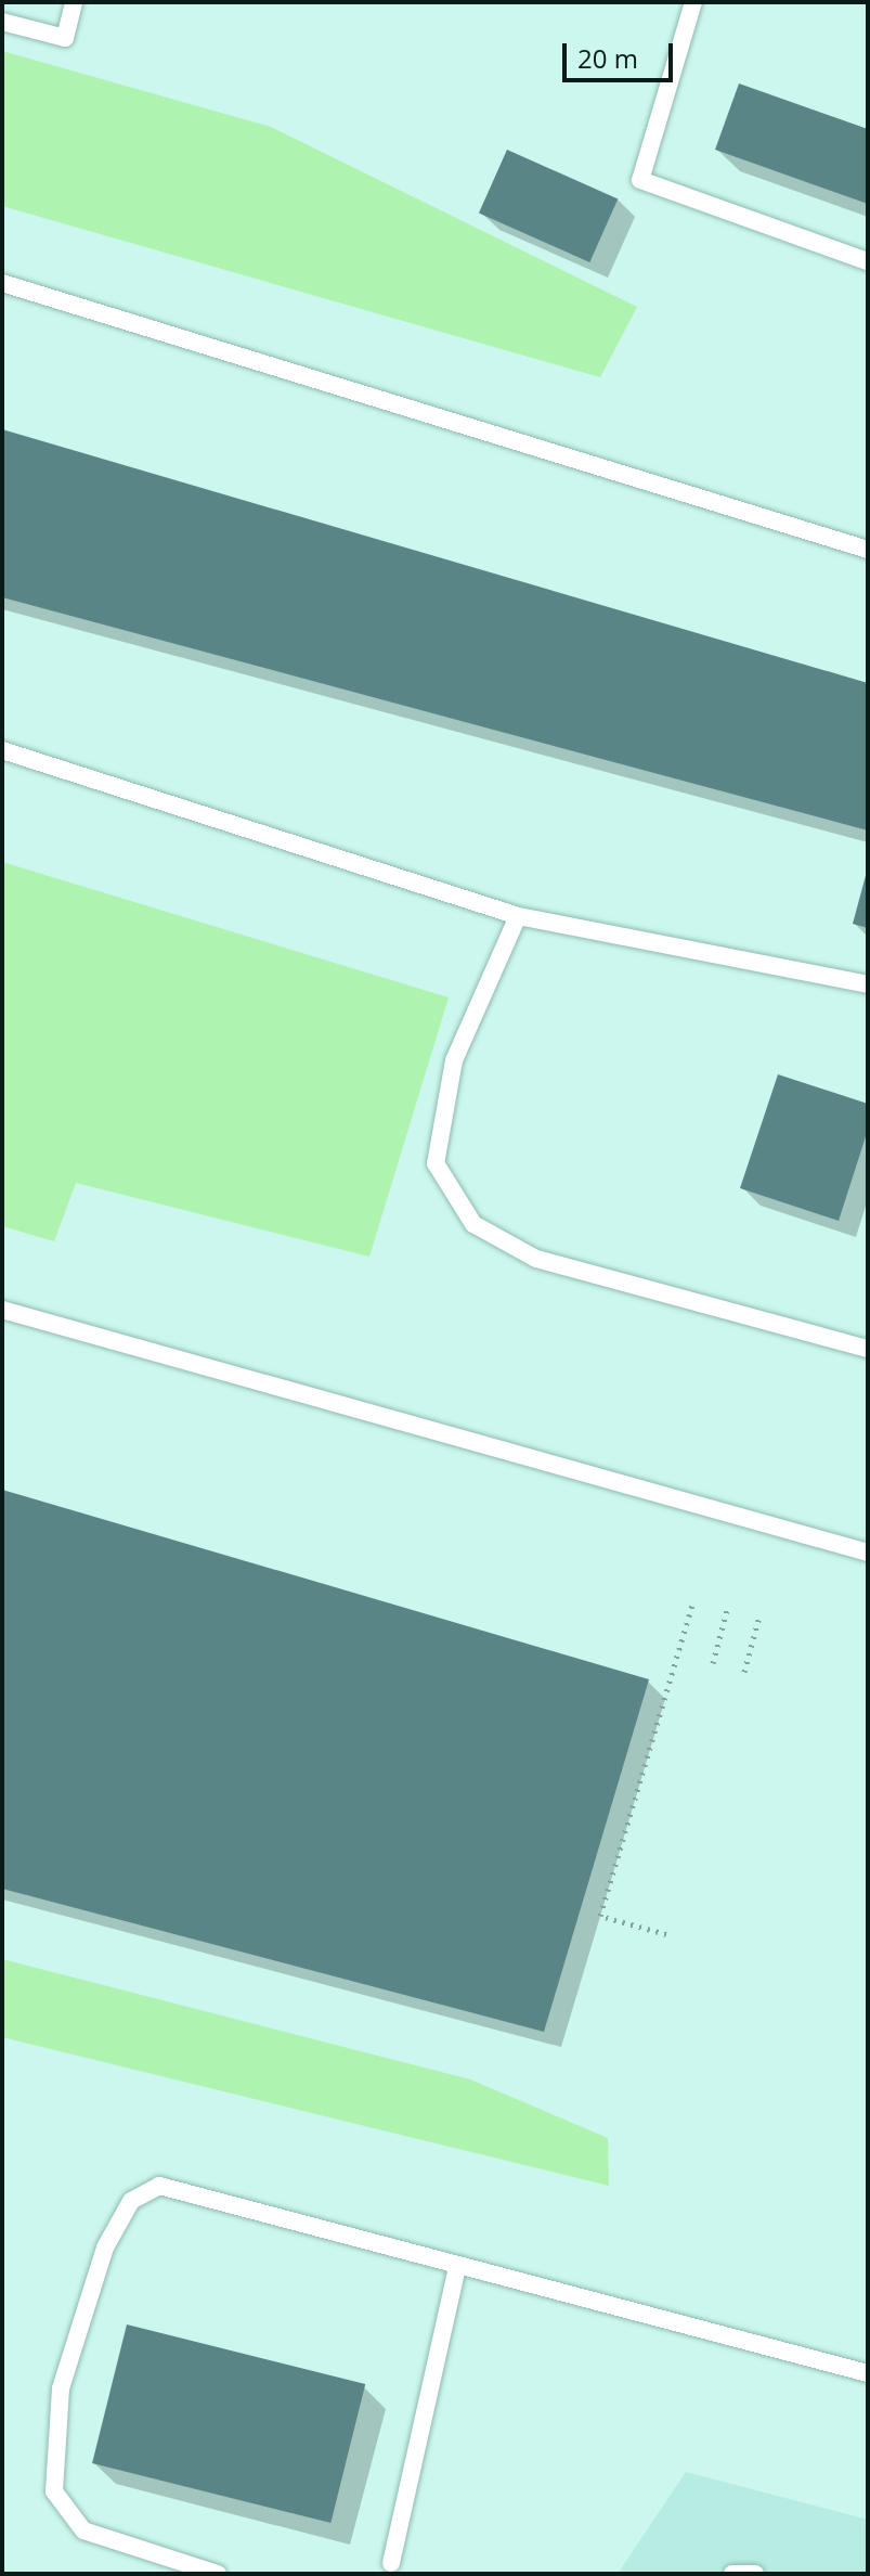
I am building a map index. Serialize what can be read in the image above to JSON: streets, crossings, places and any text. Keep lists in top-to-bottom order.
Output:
{
  "scale_bar": "20 m"
}
